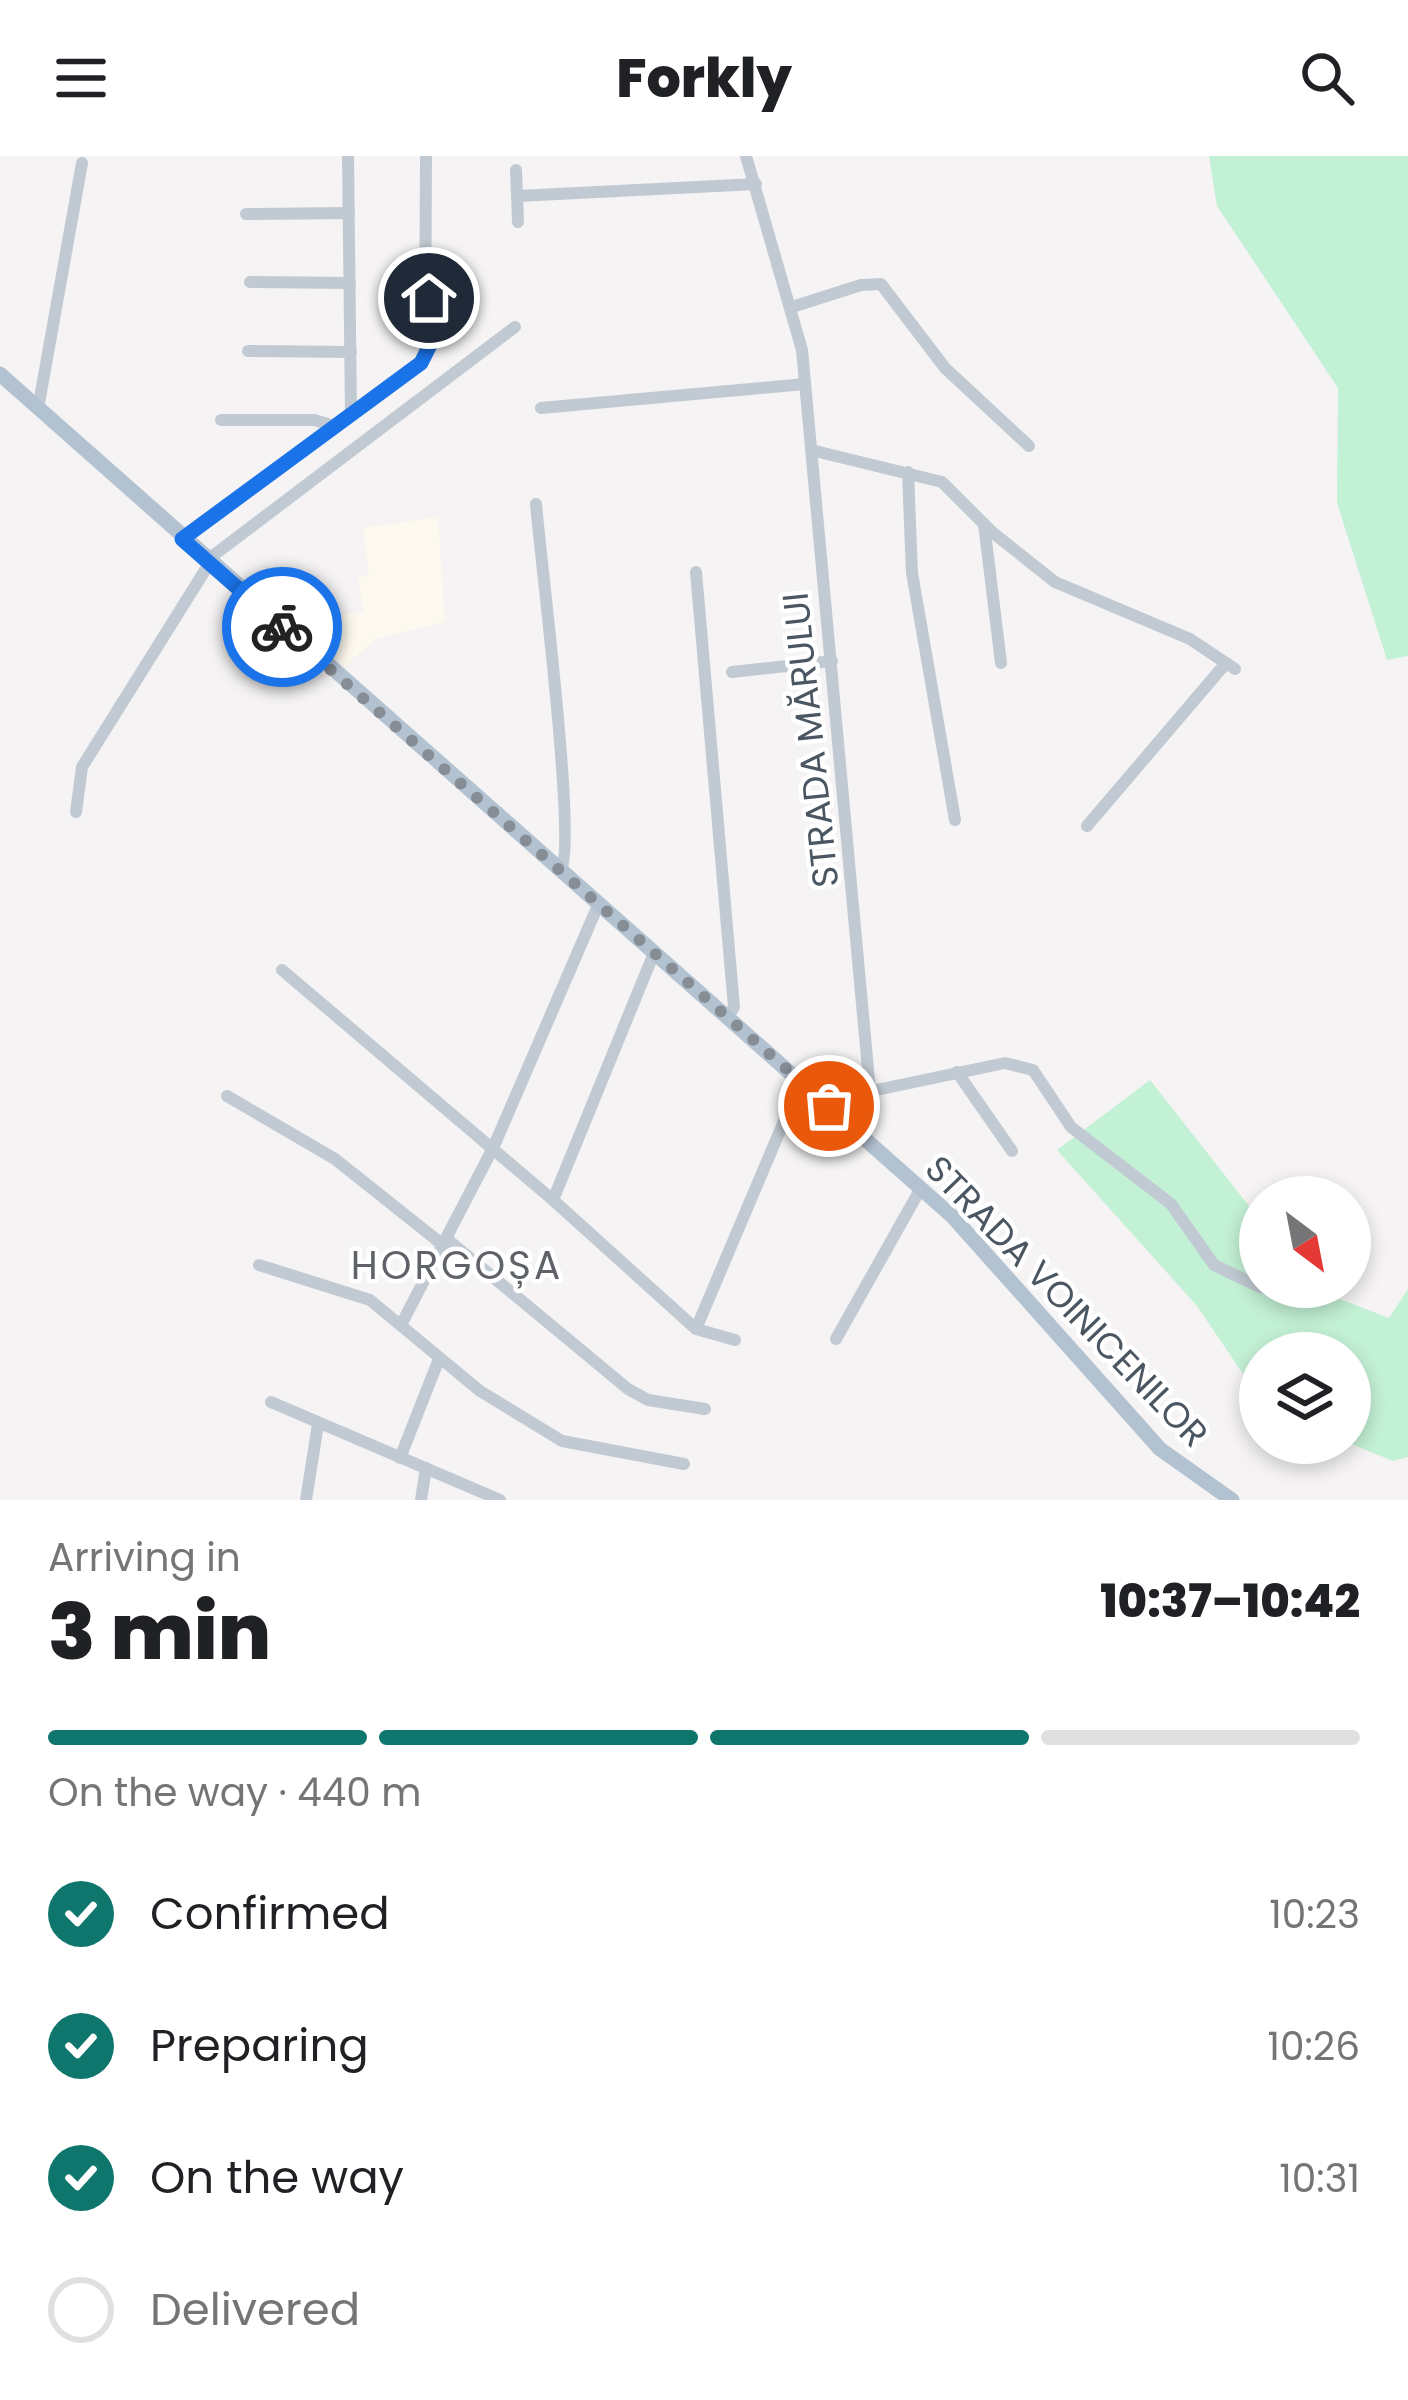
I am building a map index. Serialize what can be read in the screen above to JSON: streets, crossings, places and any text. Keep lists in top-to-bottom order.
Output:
{
  "streets": {
    "main road": ["STRADA VOINICENILOR"],
    "street": ["STRADA MĂRULUI"]
  },
  "districts": ["HORGOȘA"],
  "north": "bottom right",
  "page": {
    "header": "Forkly",
    "heading": ["3 min", "Arriving in", "10:37–10:42"],
    "bar": "On the way · 440 m",
    "list": [
      ["Confirmed", "10:23"],
      ["Preparing", "10:26"],
      ["On the way", "10:31"],
      "Delivered"
    ]
  }
}
